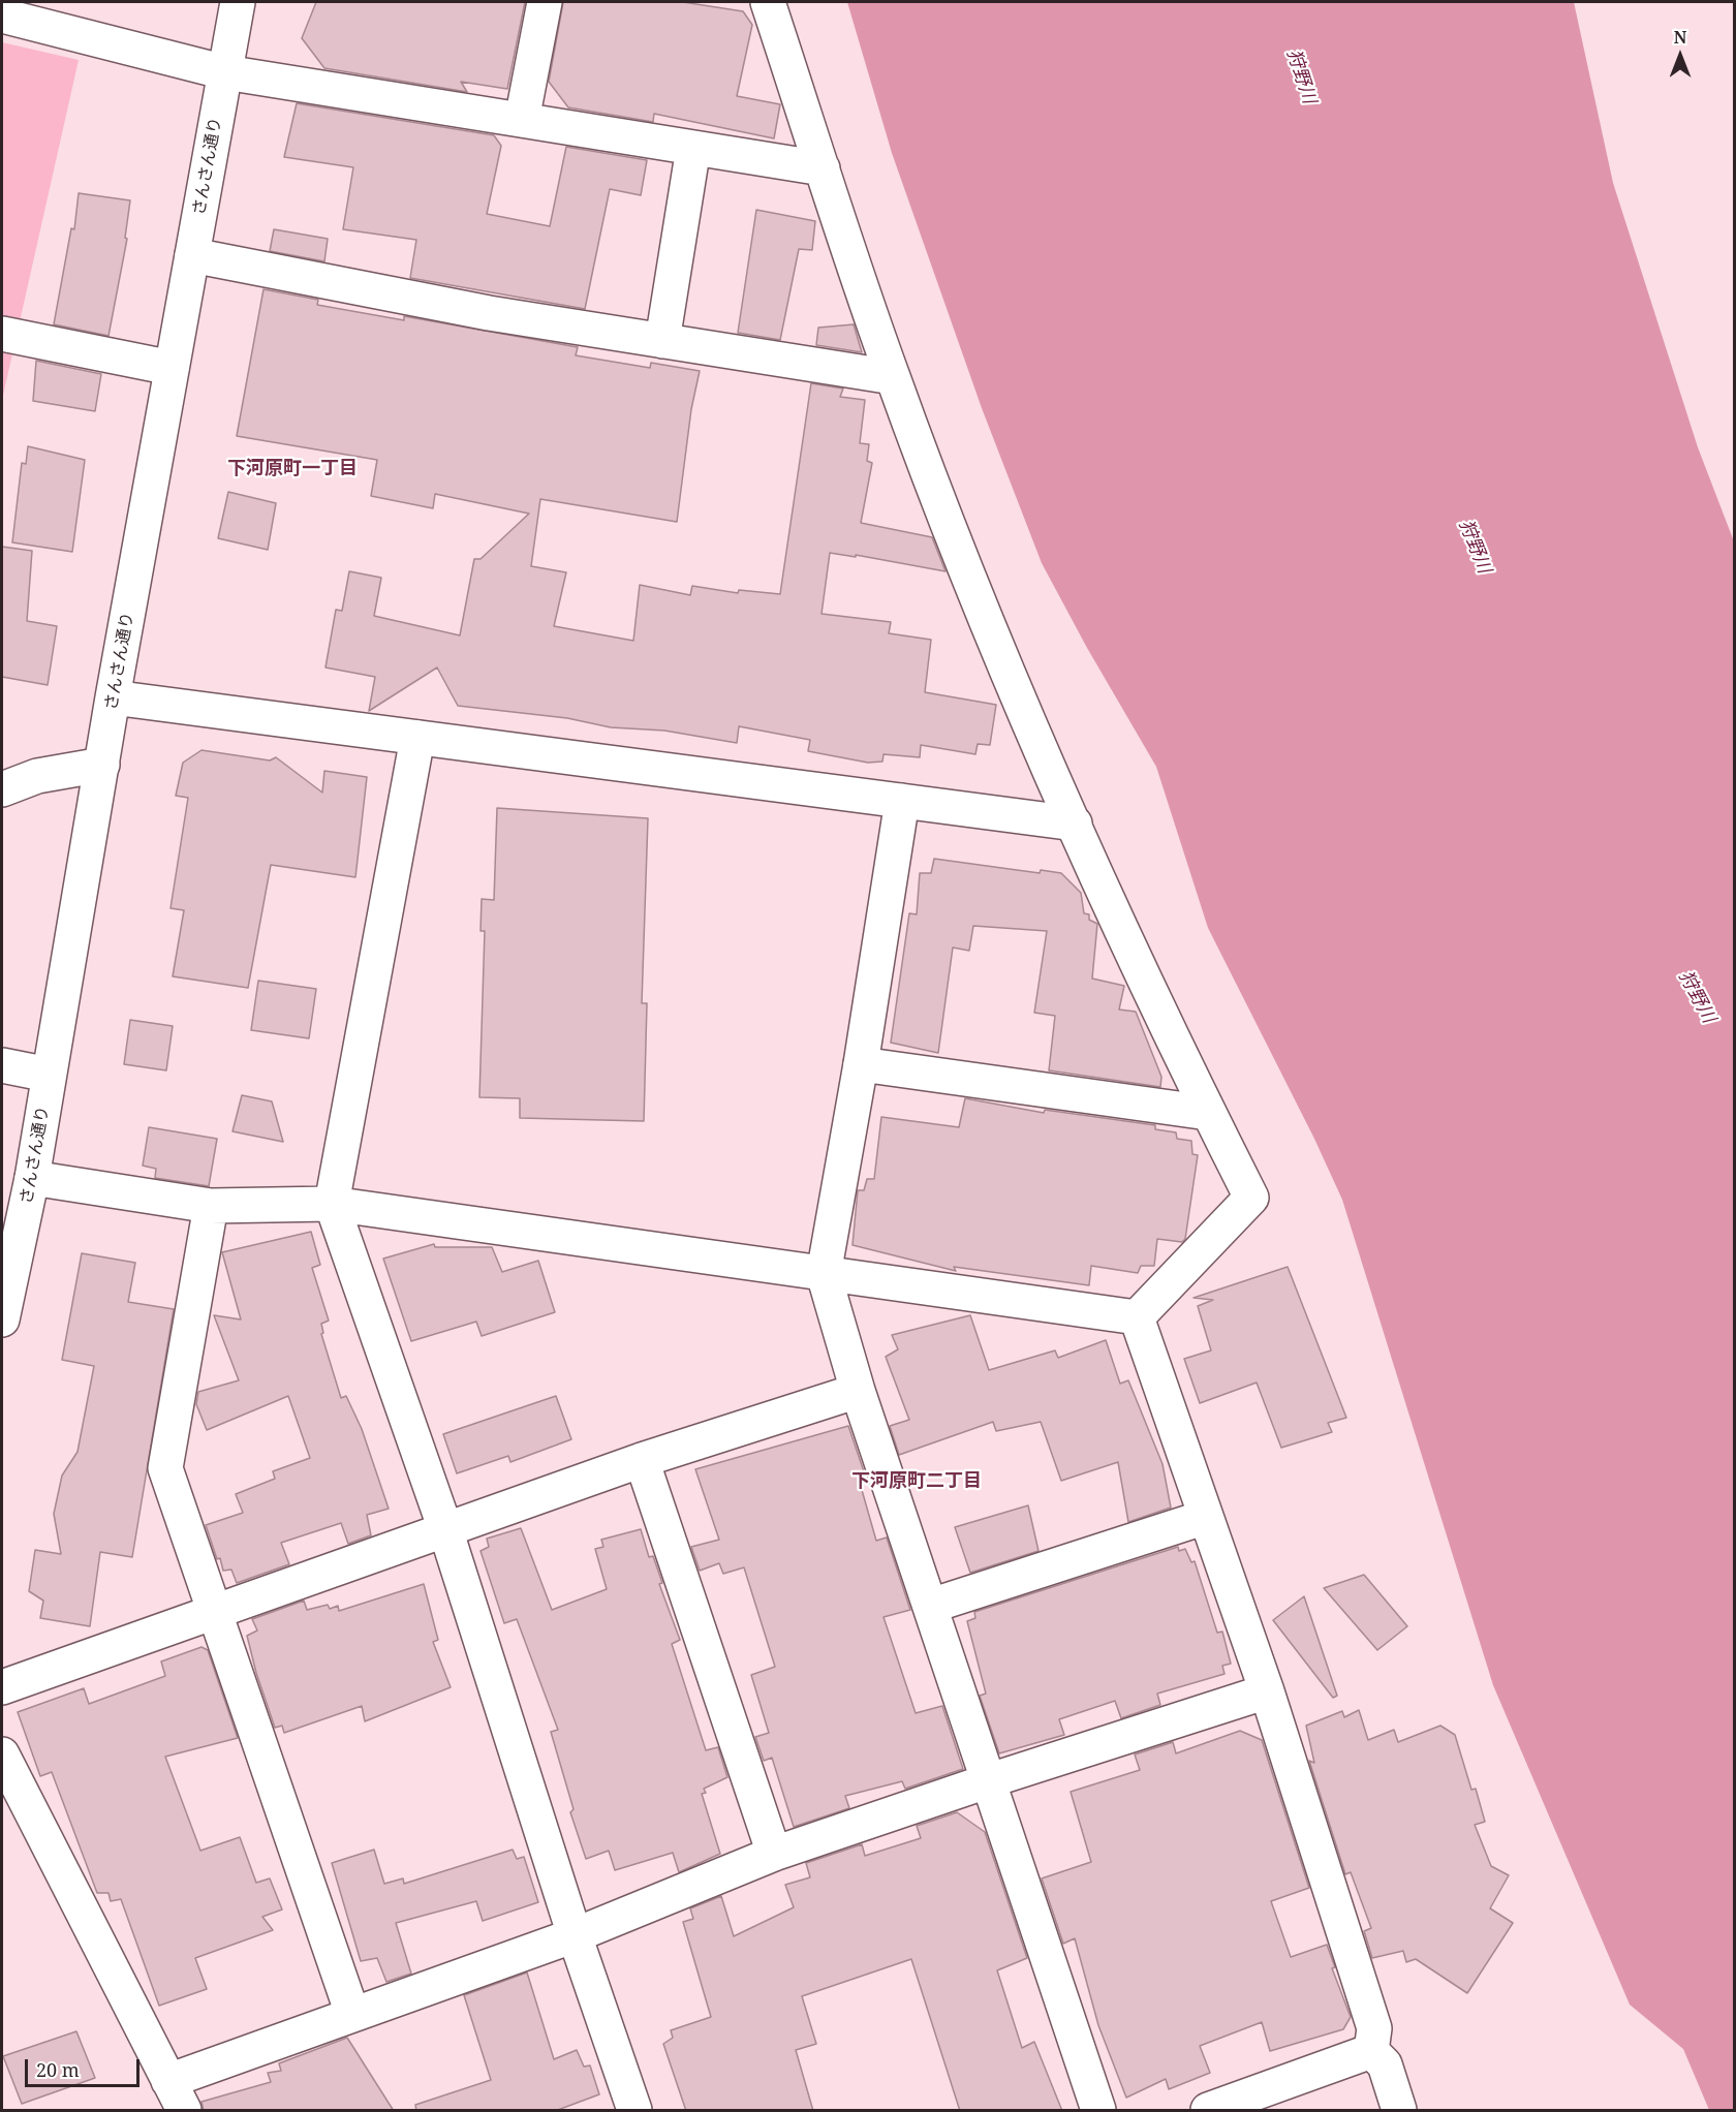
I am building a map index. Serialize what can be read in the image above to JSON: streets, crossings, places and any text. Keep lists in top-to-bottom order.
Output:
{
  "streets": {
    "street": ["さんさん通り"]
  },
  "districts": ["下河原町一丁目", "下河原町二丁目"],
  "water": ["狩野川"],
  "scale_bar": "20 m",
  "north": "top"
}
